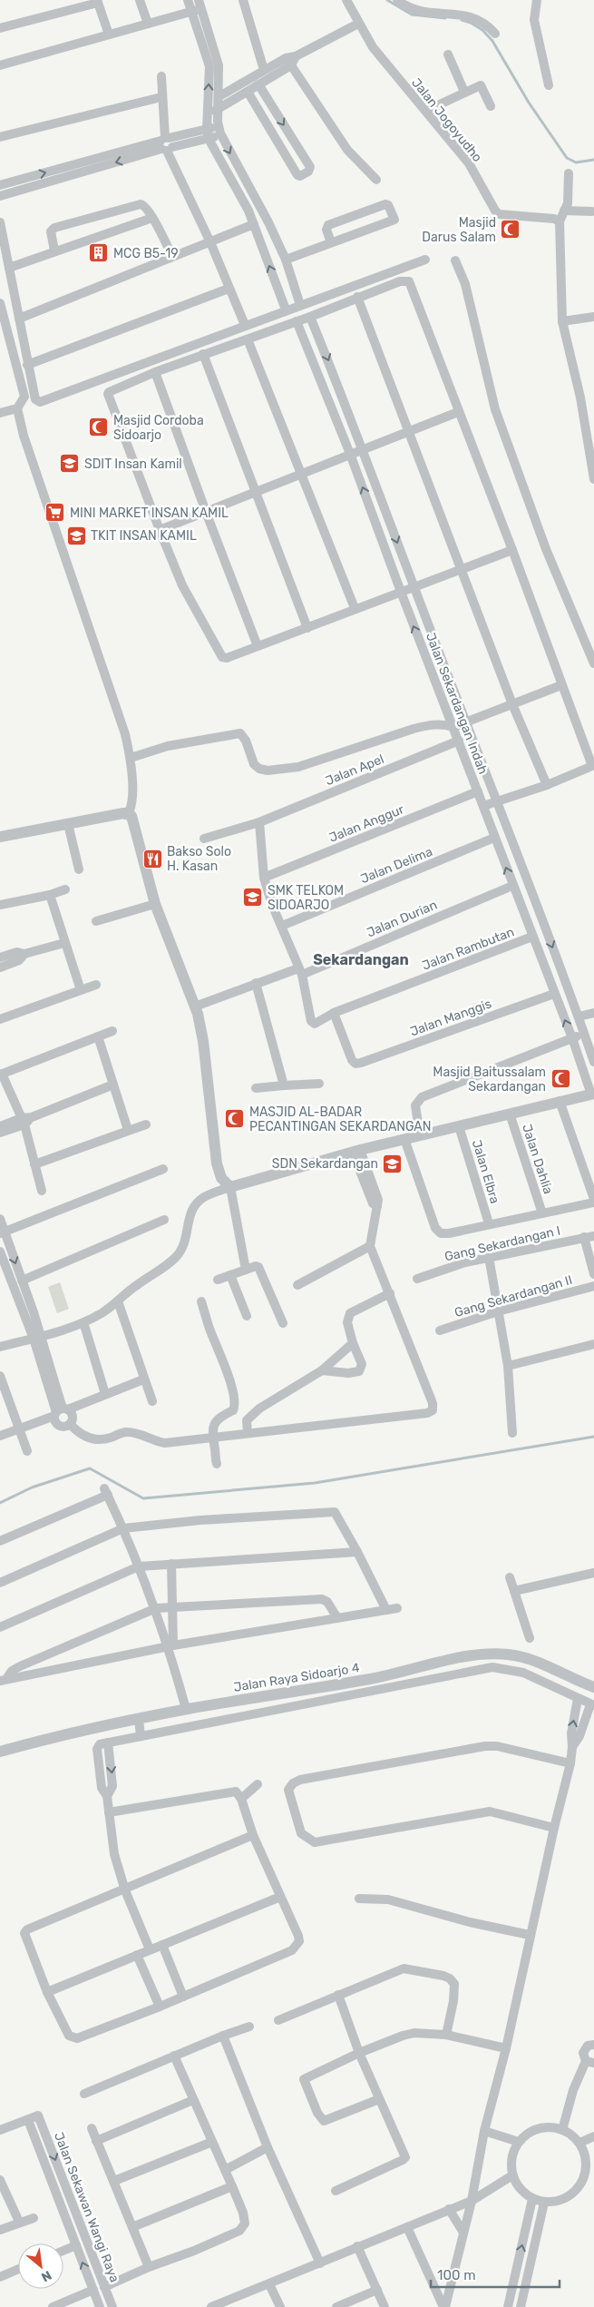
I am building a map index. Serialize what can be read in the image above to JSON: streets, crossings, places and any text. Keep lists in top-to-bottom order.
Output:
{
  "streets": {
    "street": [
      "Jalan Jogoyudho",
      "Jalan Sekardangan Indah",
      "Jalan Apel",
      "Jalan Anggur",
      "Jalan Delima",
      "Jalan Durian",
      "Jalan Rambutan",
      "Jalan Manggis",
      "Jalan Dahlia",
      "Jalan Elbra",
      "Gang Sekardangan I",
      "Gang Sekardangan II",
      "Jalan Raya Sidoarjo 4",
      "Jalan Sekawan Wangi Raya"
    ]
  },
  "crossings": [
    ["Jalan Sekardangan Indah", "Jalan Apel"],
    ["Jalan Sekardangan Indah", "Jalan Anggur"],
    ["Jalan Sekardangan Indah", "Jalan Delima"],
    ["Jalan Sekardangan Indah", "Jalan Durian"],
    ["Jalan Sekardangan Indah", "Jalan Rambutan"],
    ["Jalan Sekardangan Indah", "Jalan Manggis"],
    ["Jalan Durian", "Jalan Rambutan"],
    ["Jalan Rambutan", "Jalan Manggis"]
  ],
  "districts": ["Sekardangan"],
  "places": {
    "mosque": [
      "Masjid Darus Salam",
      "Masjid Cordoba Sidoarjo",
      "Masjid Baitussalam Sekardangan",
      "MASJID AL-BADAR PECANTINGAN SEKARDANGAN"
    ],
    "building": ["MCG B5-19"],
    "school or university": [
      "SDIT Insan Kamil",
      "TKIT INSAN KAMIL",
      "SMK TELKOM SIDOARJO",
      "SDN Sekardangan"
    ],
    "supermarket": ["MINI MARKET INSAN KAMIL"],
    "restaurant": ["Bakso Solo H. Kasan"]
  },
  "scale_bar": "100 m",
  "north": "bottom right"
}
